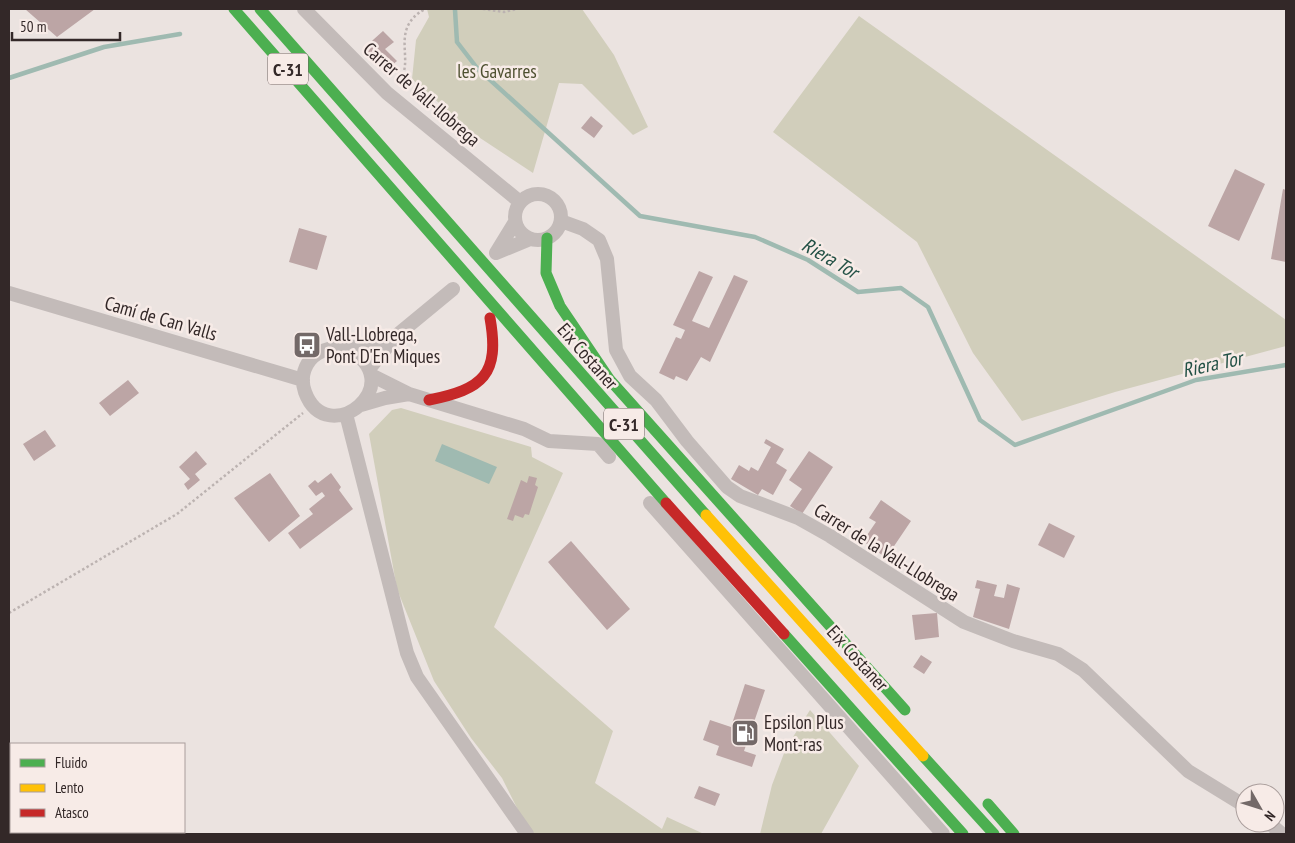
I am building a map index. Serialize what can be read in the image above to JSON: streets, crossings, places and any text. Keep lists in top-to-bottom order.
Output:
{
  "streets": {
    "highway": ["C-31", "Eix Costaner"],
    "street": ["Carrer de Vall-llobrega", "Camí de Can Valls", "Carrer de la Vall-Llobrega"]
  },
  "crossings": [
    ["Carrer de Vall-llobrega", "Carrer de la Vall-Llobrega"]
  ],
  "water": ["Riera Tor"],
  "parks": ["les Gavarres"],
  "places": {
    "bus stop": ["Vall-Llobrega, Pont D'En Miques"],
    "fuel station": ["Epsilon Plus Mont-ras"]
  },
  "legend": ["Fluido", "Lento", "Atasco"],
  "scale_bar": "50 m",
  "north": "bottom right"
}
